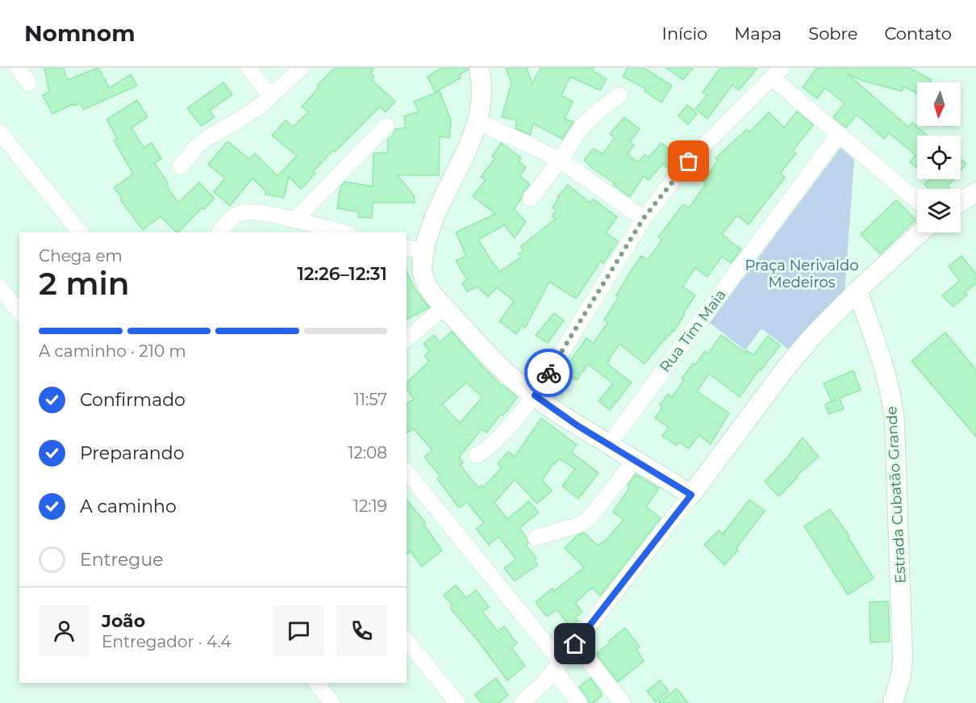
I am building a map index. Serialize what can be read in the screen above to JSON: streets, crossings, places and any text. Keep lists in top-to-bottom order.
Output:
{
  "streets": {
    "street": ["Rua Tim Maia", "Estrada Cubatão Grande"]
  },
  "parks": ["Praça Nerivaldo Medeiros"],
  "north": "bottom",
  "page": {
    "header": "Nomnom",
    "nav": [
      "Início",
      "Mapa",
      "Sobre",
      "Contato"
    ],
    "heading": ["2 min", "Chega em", "12:26–12:31"],
    "panel": ["João", "Entregador · 4.4"],
    "bar": "A caminho · 210 m",
    "list": [
      ["Confirmado", "11:57"],
      ["Preparando", "12:08"],
      ["A caminho", "12:19"],
      "Entregue"
    ]
  }
}
